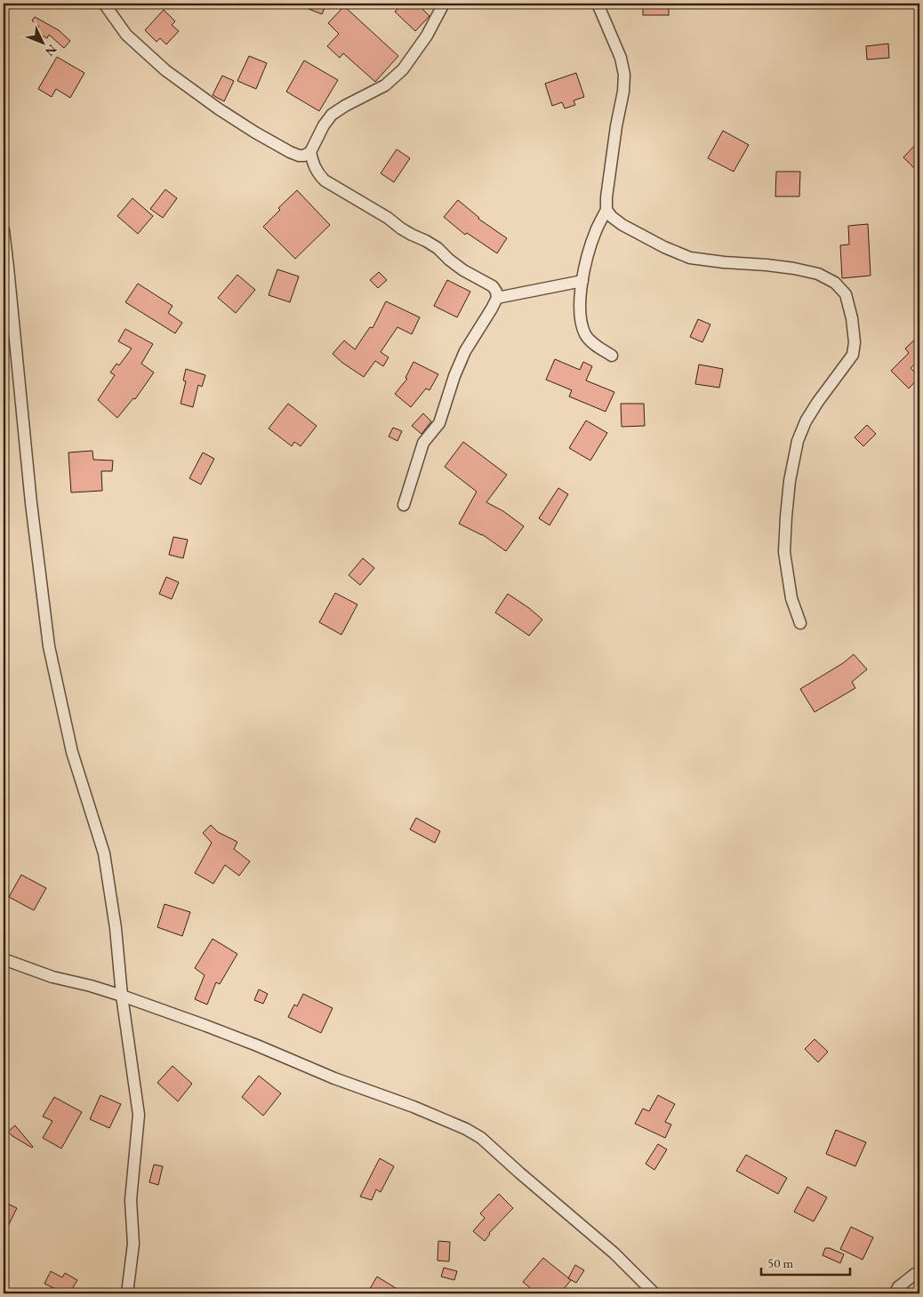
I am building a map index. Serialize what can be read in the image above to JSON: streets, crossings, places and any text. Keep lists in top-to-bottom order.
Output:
{
  "scale_bar": "50 m",
  "north": "bottom right"
}
